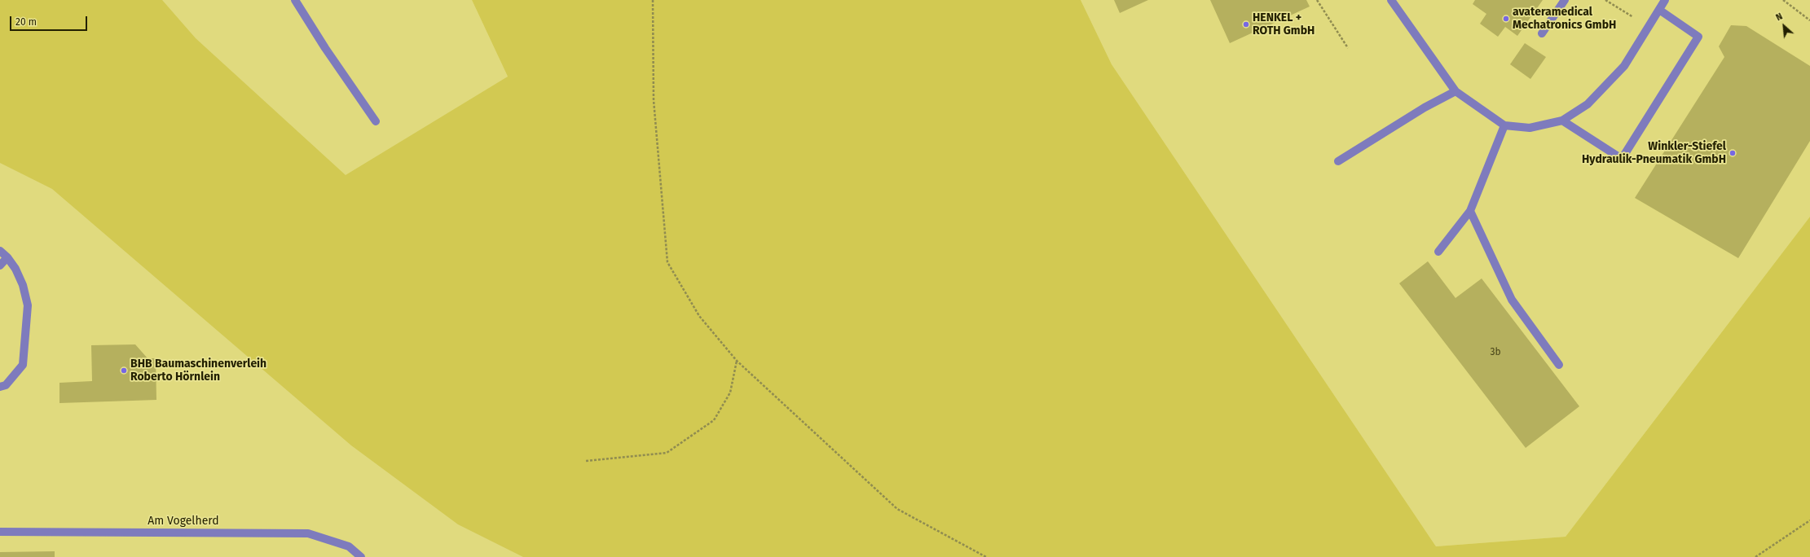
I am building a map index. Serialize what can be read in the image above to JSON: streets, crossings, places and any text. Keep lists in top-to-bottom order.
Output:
{
  "streets": {
    "street": ["Am Vogelherd"]
  },
  "places": [
    "avateramedical Mechatronics GmbH",
    "HENKEL + ROTH GmbH",
    "Winkler-Stiefel Hydraulik-Pneumatik GmbH",
    "BHB Baumaschinenverleih Roberto Hörnlein"
  ],
  "house_numbers": ["3b"],
  "scale_bar": "20 m",
  "north": "top left"
}
